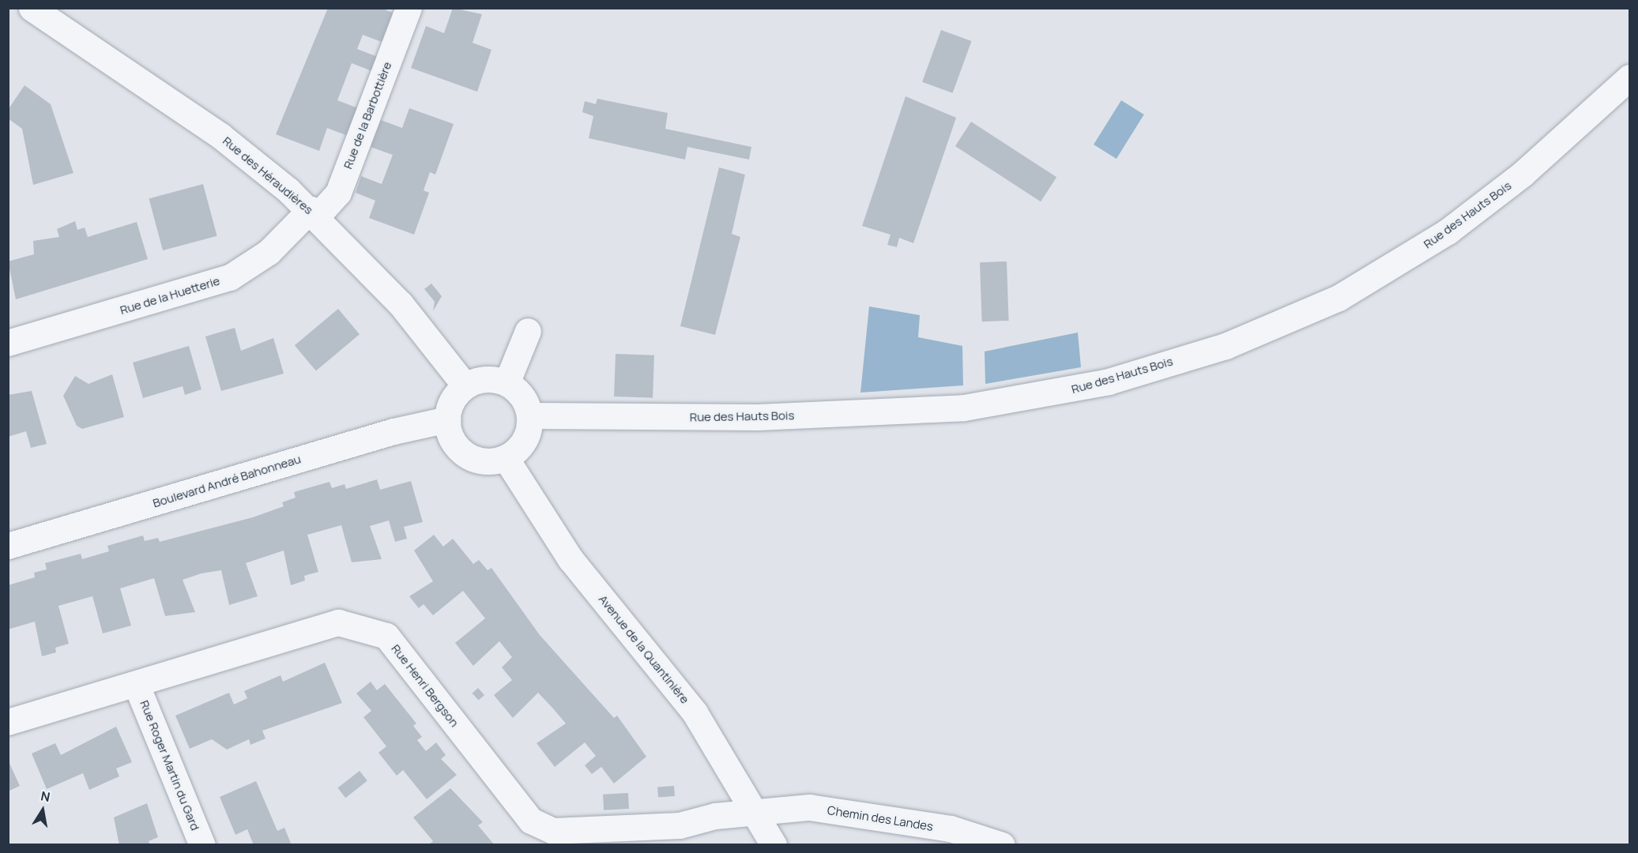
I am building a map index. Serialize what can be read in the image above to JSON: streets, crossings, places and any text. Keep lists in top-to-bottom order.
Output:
{
  "streets": {
    "street": [
      "Rue de la Barbottière",
      "Rue des Héraudières",
      "Rue des Hauts Bois",
      "Rue de la Huetterie",
      "Boulevard André Bahonneau",
      "Avenue de la Quantinière",
      "Rue Henri Bergson",
      "Rue Roger Martin du Gard",
      "Chemin des Landes"
    ]
  },
  "crossings": [
    ["Rue de la Barbottière", "Rue des Héraudières"],
    ["Rue de la Barbottière", "Rue de la Huetterie"],
    ["Rue des Héraudières", "Rue des Hauts Bois"],
    ["Rue des Héraudières", "Rue de la Huetterie"],
    ["Rue des Héraudières", "Boulevard André Bahonneau"],
    ["Rue des Héraudières", "Avenue de la Quantinière"],
    ["Rue des Hauts Bois", "Boulevard André Bahonneau"],
    ["Rue des Hauts Bois", "Avenue de la Quantinière"],
    ["Boulevard André Bahonneau", "Avenue de la Quantinière"],
    ["Avenue de la Quantinière", "Rue Henri Bergson"],
    ["Avenue de la Quantinière", "Chemin des Landes"],
    ["Rue Henri Bergson", "Rue Roger Martin du Gard"],
    ["Rue Henri Bergson", "Chemin des Landes"]
  ],
  "north": "top"
}
